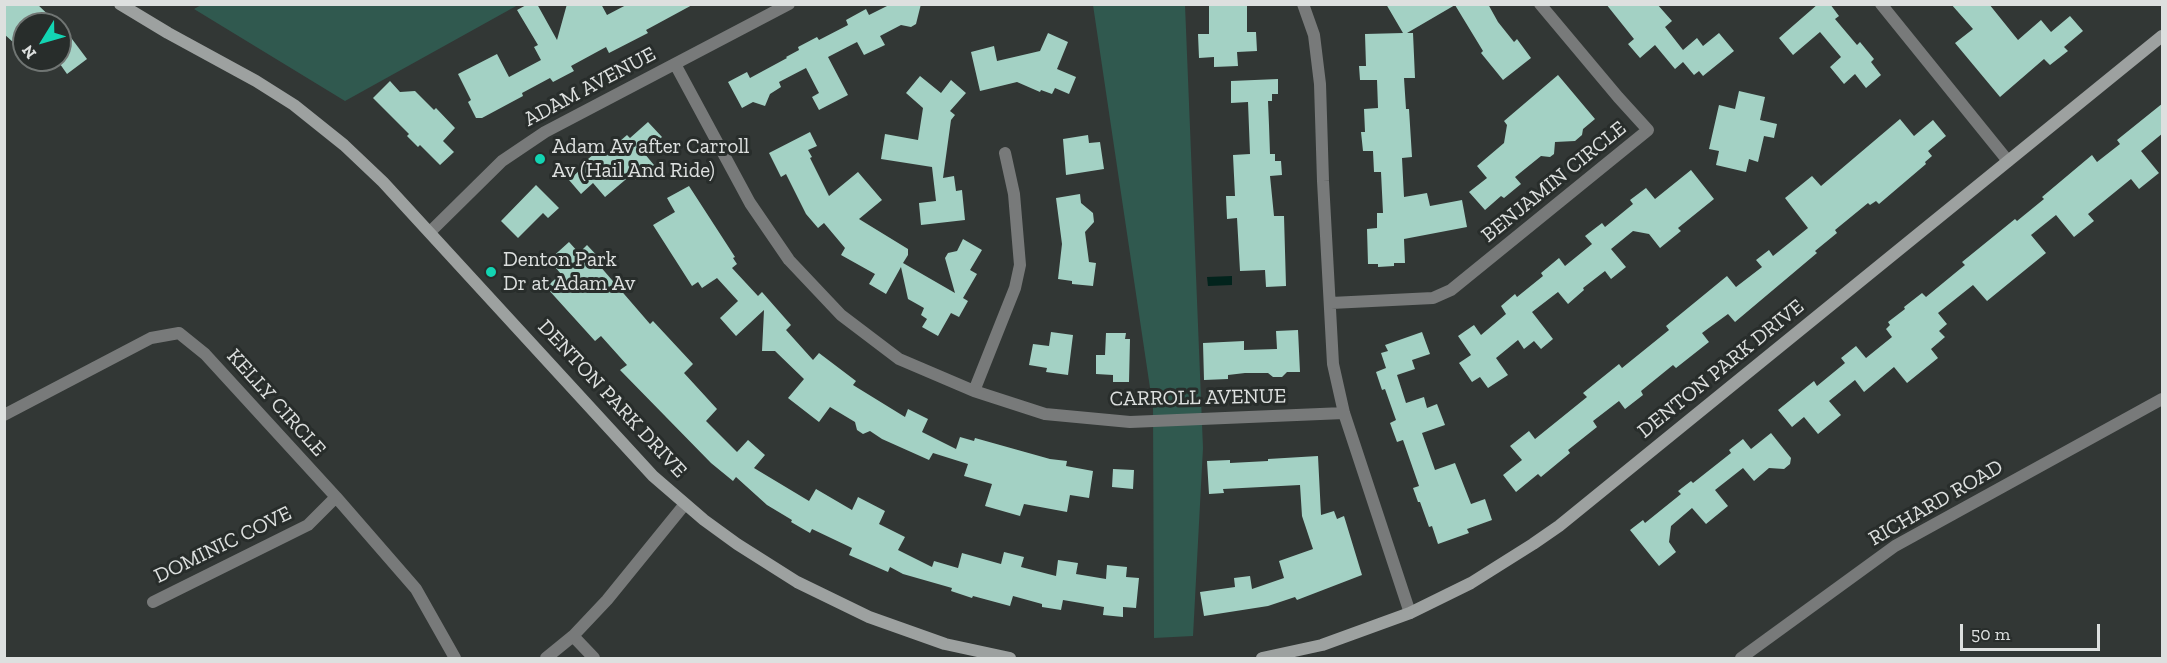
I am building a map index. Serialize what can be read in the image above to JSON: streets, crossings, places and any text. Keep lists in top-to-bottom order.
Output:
{
  "streets": {
    "main road": ["DENTON PARK DRIVE"],
    "street": [
      "ADAM AVENUE",
      "BENJAMIN CIRCLE",
      "CARROLL AVENUE",
      "KELLY CIRCLE",
      "RICHARD ROAD",
      "DOMINIC COVE"
    ]
  },
  "crossings": [
    ["ADAM AVENUE", "DENTON PARK DRIVE"],
    ["ADAM AVENUE", "CARROLL AVENUE"],
    ["KELLY CIRCLE", "DOMINIC COVE"]
  ],
  "places": ["Adam Av after Carroll Av (Hail And Ride)", "Denton Park Dr at Adam Av"],
  "scale_bar": "50 m",
  "north": "bottom left"
}
